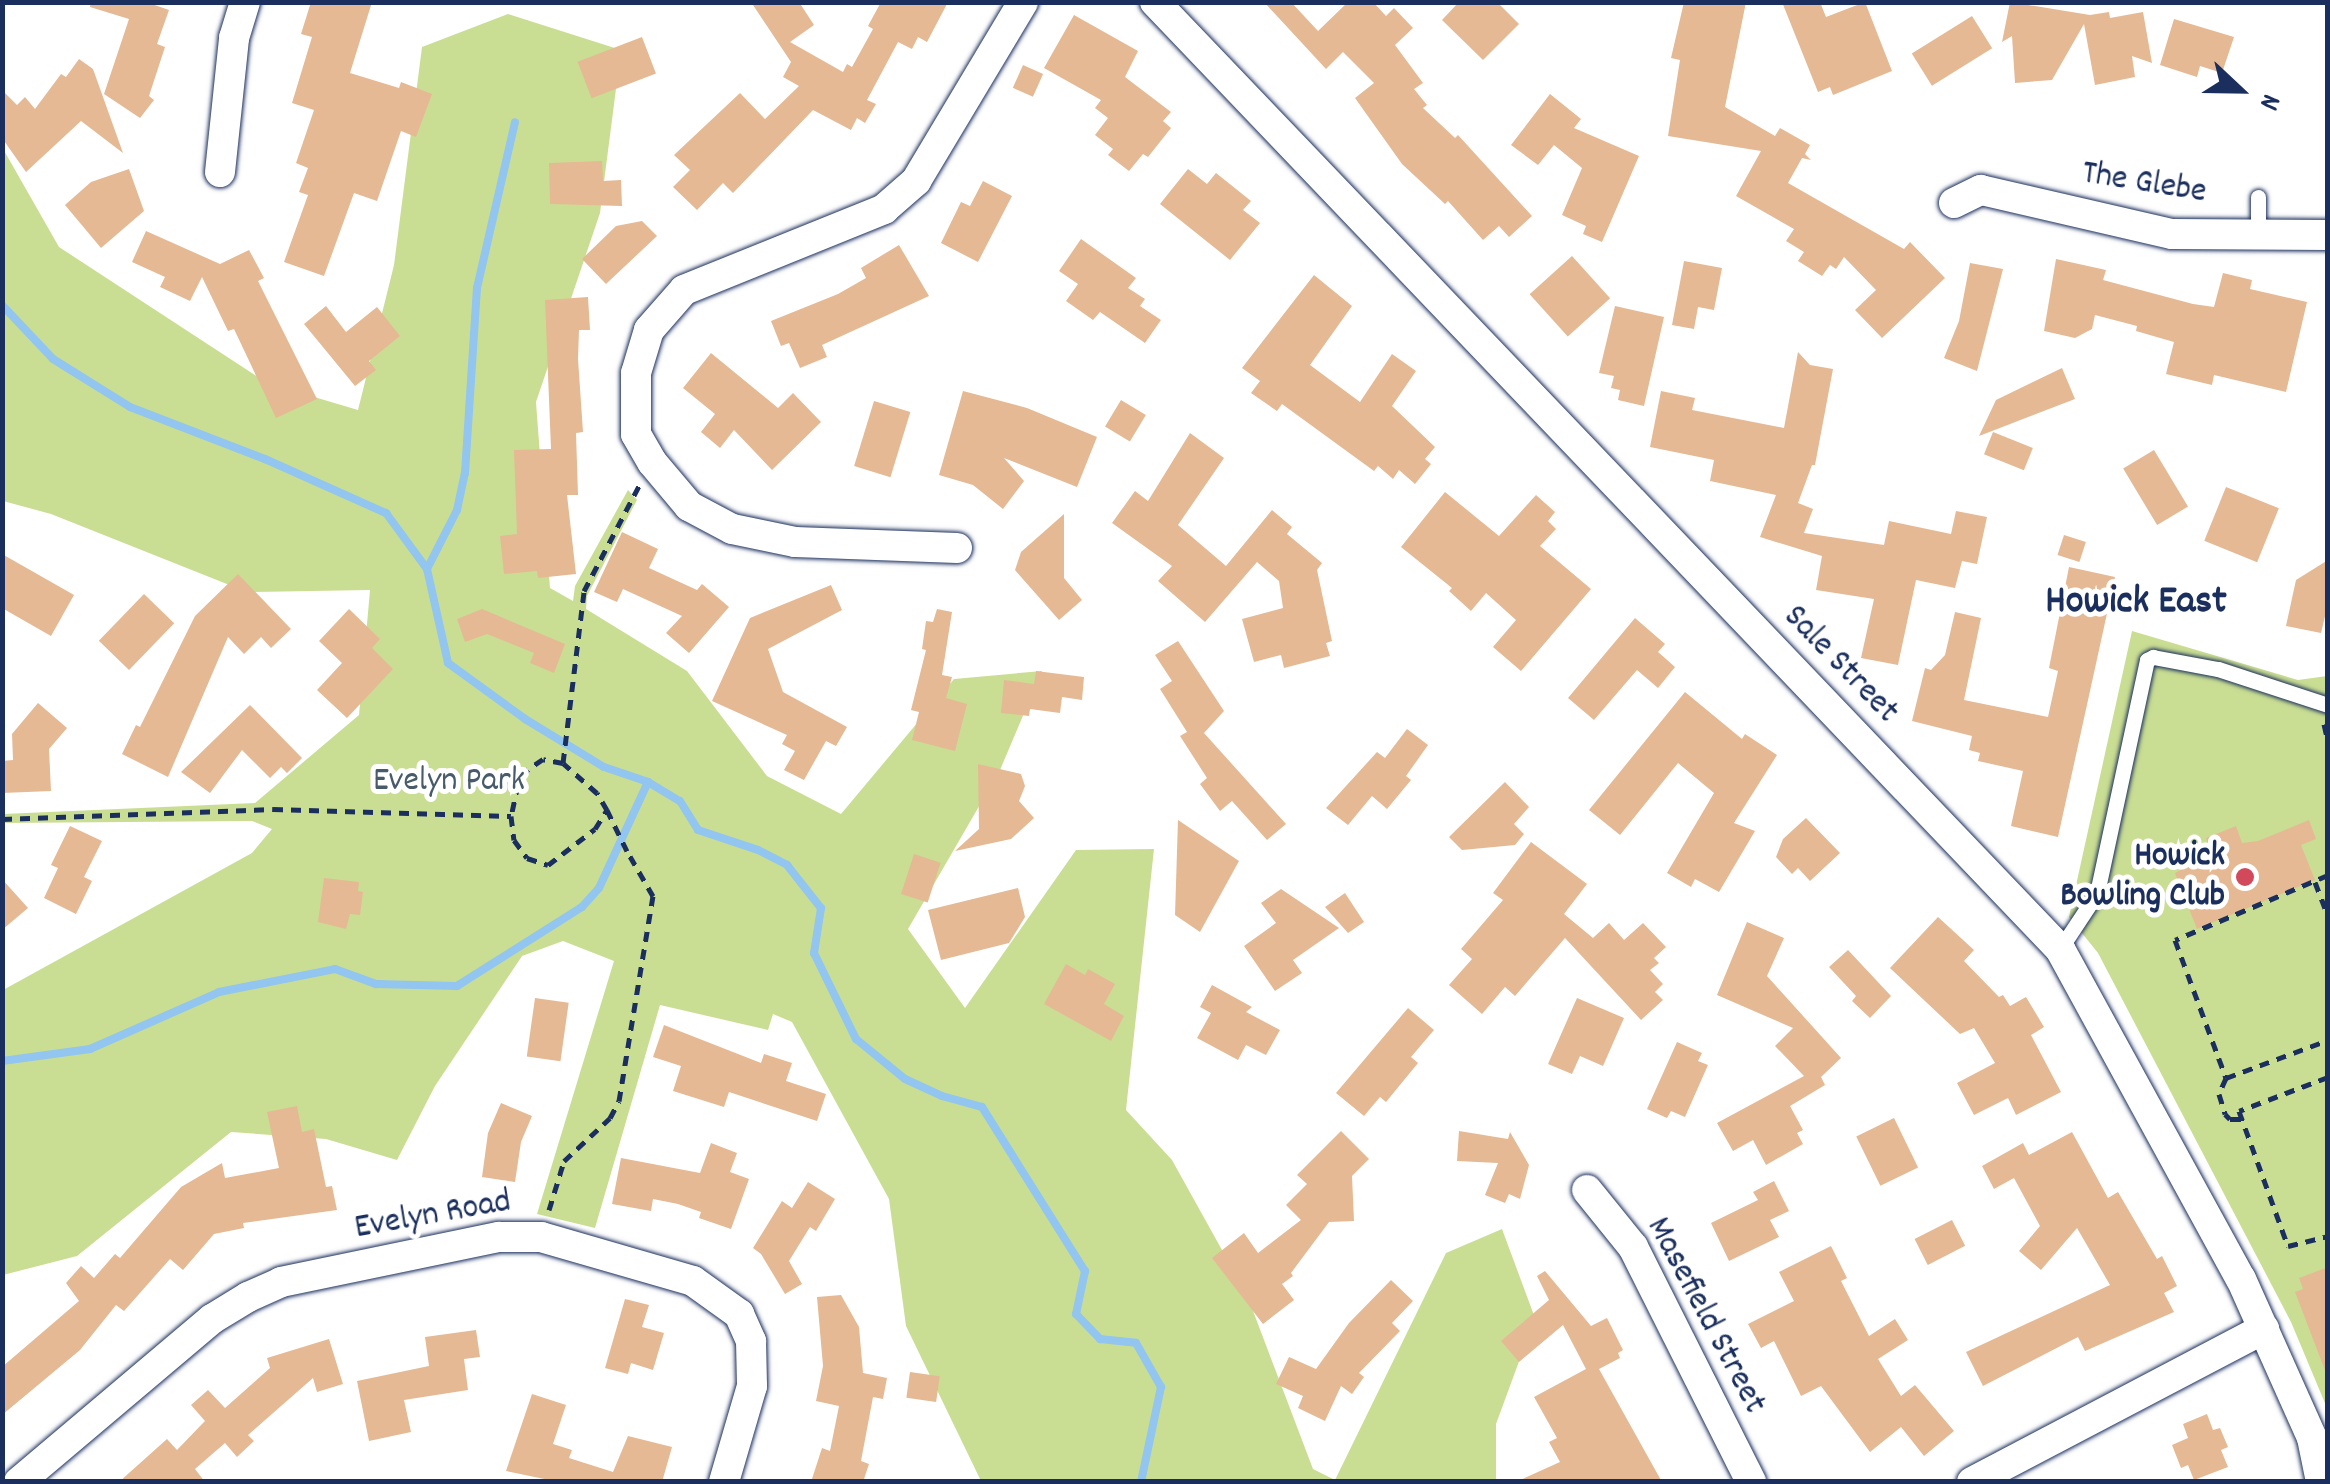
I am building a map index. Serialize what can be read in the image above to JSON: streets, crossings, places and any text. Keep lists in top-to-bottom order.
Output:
{
  "streets": {
    "street": [
      "The Glebe",
      "Sale Street",
      "Evelyn Road",
      "Masefield Street"
    ]
  },
  "districts": ["Howick East"],
  "parks": ["Evelyn Park"],
  "places": ["Howick Bowling Club"],
  "north": "right"
}
